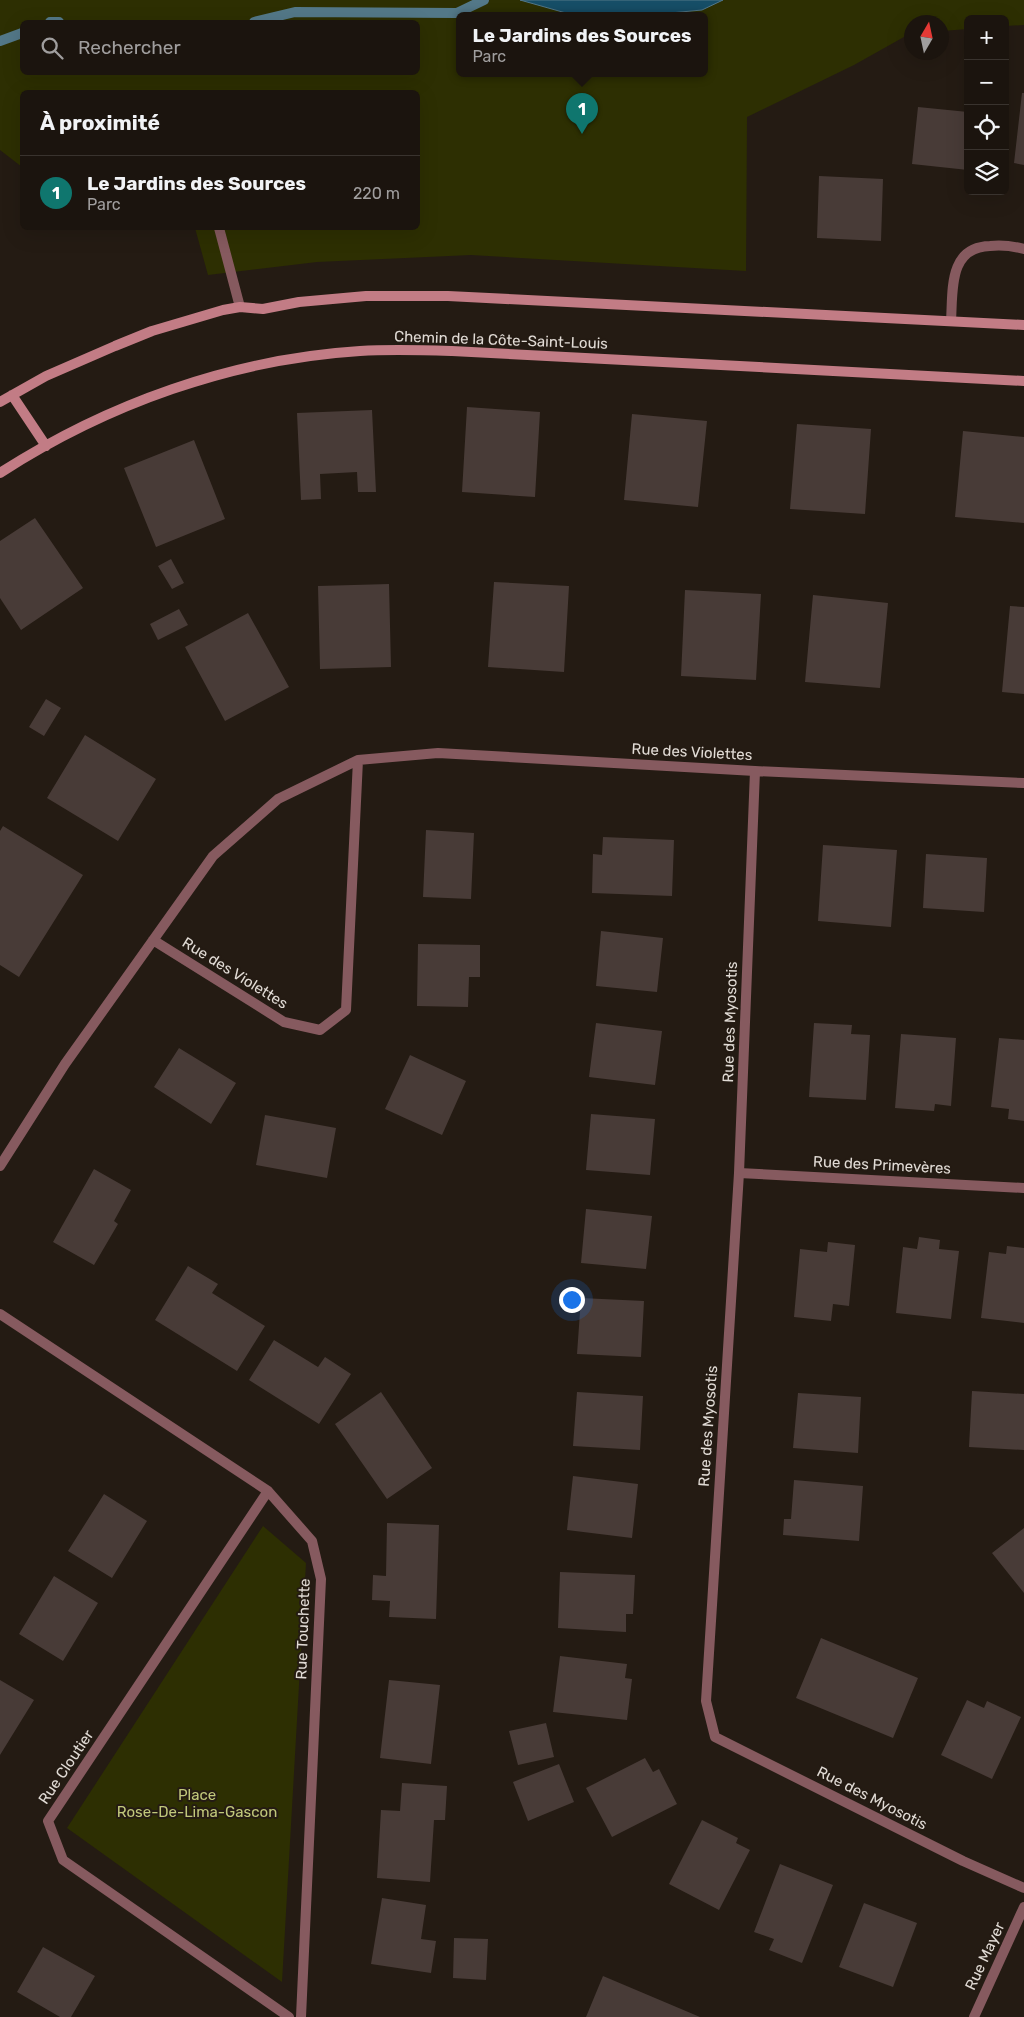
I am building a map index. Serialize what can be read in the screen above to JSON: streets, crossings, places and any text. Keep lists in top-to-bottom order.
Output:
{
  "streets": {
    "street": [
      "Chemin de la Côte-Saint-Louis",
      "Rue des Violettes",
      "Rue des Myosotis",
      "Rue des Primevères",
      "Rue Touchette",
      "Rue Cloutier",
      "Rue Mayer"
    ]
  },
  "crossings": [
    ["Rue des Violettes", "Rue des Myosotis"],
    ["Rue des Myosotis", "Rue des Primevères"],
    ["Rue Touchette", "Rue Cloutier"]
  ],
  "parks": ["Place Rose-De-Lima-Gascon"],
  "north": "top",
  "page": {
    "popup": ["Le Jardins des Sources", "Parc"],
    "map_buttons": ["+", "−"],
    "search": "Rechercher",
    "heading": "À proximité",
    "pins": "1",
    "list": [
      {
        "mark": "1",
        "name": "Le Jardins des Sources",
        "note": "Parc",
        "value": "220 m"
      }
    ]
  }
}
